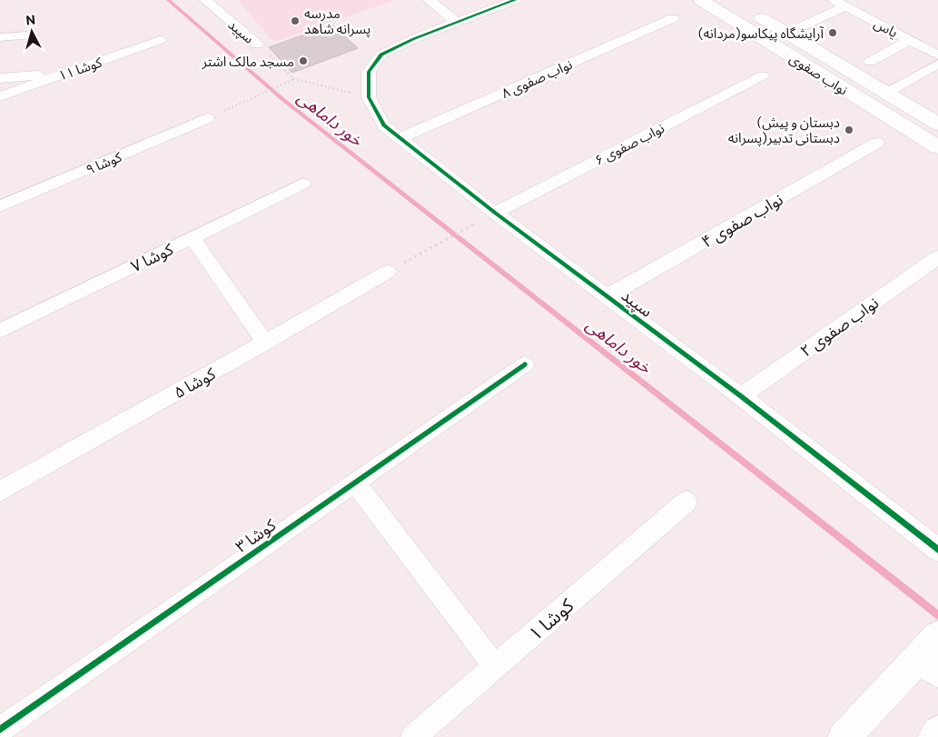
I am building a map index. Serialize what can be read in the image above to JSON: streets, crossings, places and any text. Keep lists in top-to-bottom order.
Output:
{
  "streets": {
    "street": [
      "یاس",
      "سپید",
      "کوشا ۱۱",
      "نواب صفوی",
      "نواب صفوی ۸",
      "نواب صفوی ۶",
      "کوشا ۹",
      "نواب صفوی ۴",
      "کوشا ۷",
      "نواب صفوی ۲",
      "کوشا ۵",
      "کوشا ۳",
      "کوشا ۱"
    ]
  },
  "crossings": [
    ["سپید", "نواب صفوی ۸"],
    ["سپید", "نواب صفوی ۶"],
    ["سپید", "نواب صفوی ۴"],
    ["سپید", "نواب صفوی ۲"]
  ],
  "water": ["خور داماهی"],
  "places": [
    "مدرسه پسرانه شاهد",
    "(آرایشگاه پیکاسو(مردانه",
    "مسجد مالک اشتر",
    "(دبستان و پیش دبستانی تدبیر(پسرانه"
  ],
  "north": "top"
}
